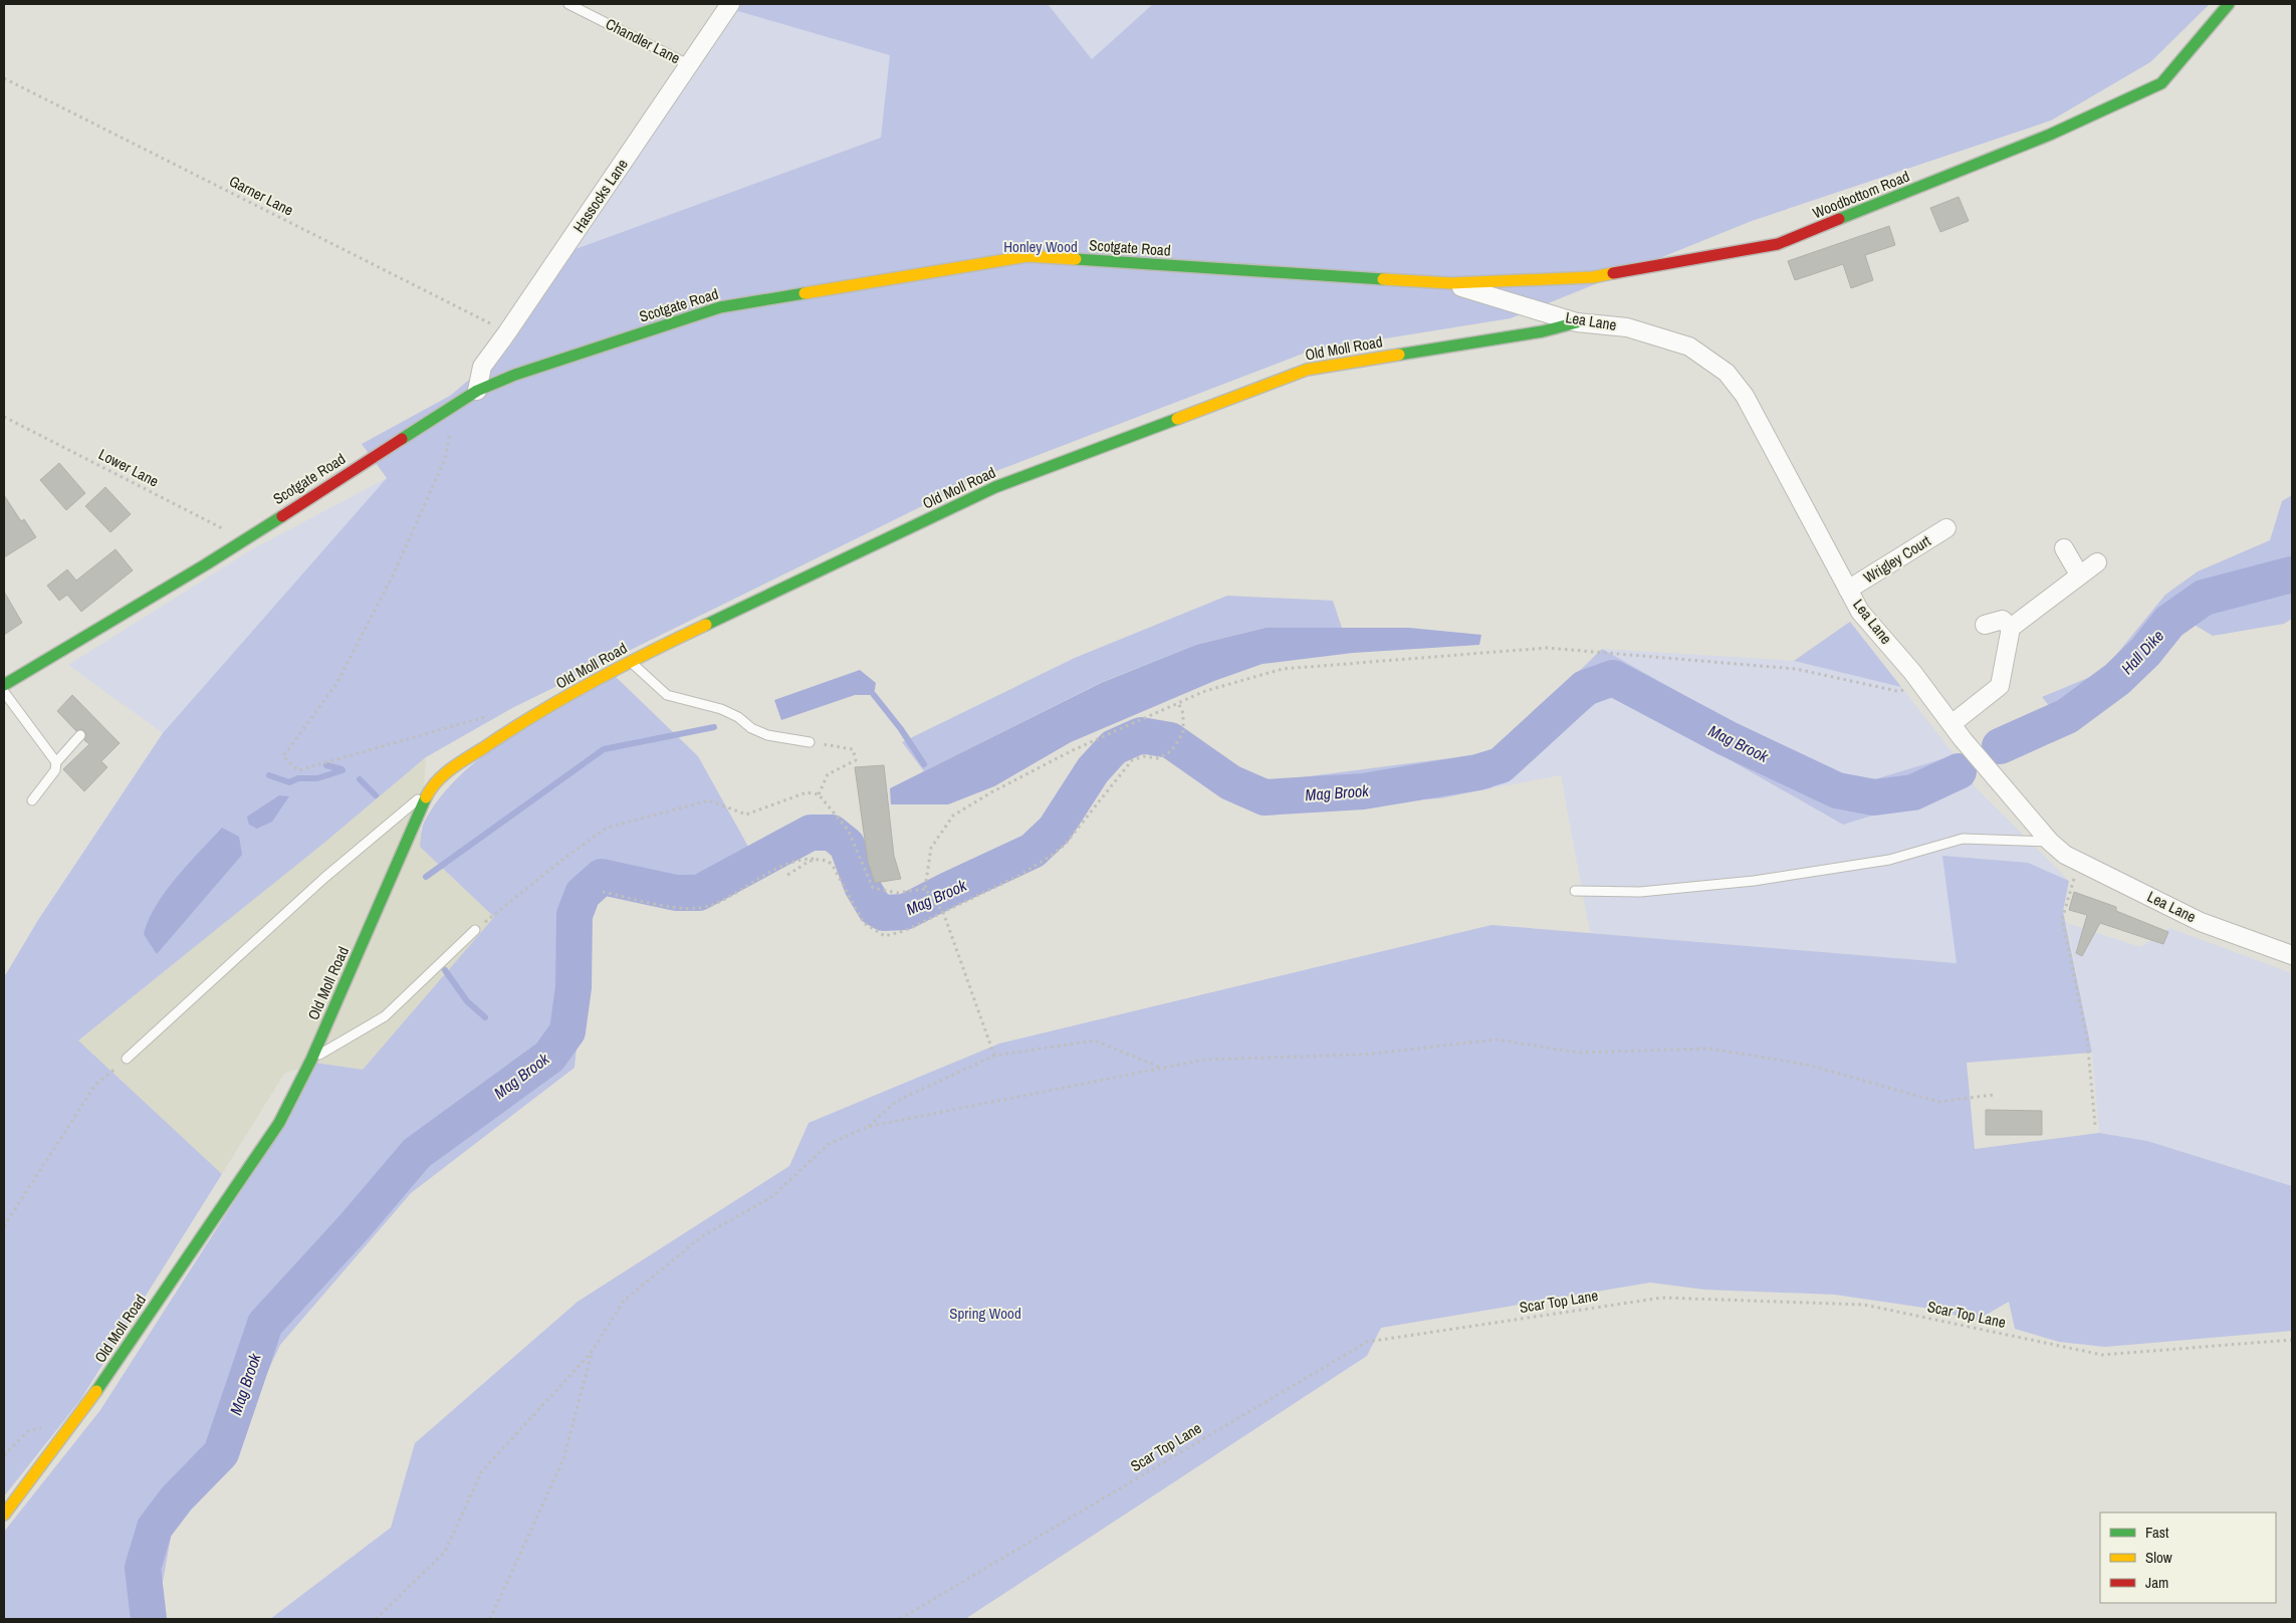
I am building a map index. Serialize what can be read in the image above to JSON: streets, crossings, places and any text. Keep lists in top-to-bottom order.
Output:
{
  "streets": {
    "street": [
      "Woodbottom Road",
      "Hassocks Lane",
      "Scotgate Road",
      "Lea Lane",
      "Old Moll Road",
      "Wrigley Court"
    ],
    "lane": ["Chandler Lane"],
    "path": ["Garner Lane", "Lower Lane", "Scar Top Lane"]
  },
  "crossings": [
    ["Chandler Lane", "Hassocks Lane"],
    ["Woodbottom Road", "Scotgate Road"],
    ["Woodbottom Road", "Lea Lane"],
    ["Garner Lane", "Hassocks Lane"],
    ["Hassocks Lane", "Scotgate Road"],
    ["Scotgate Road", "Lea Lane"],
    ["Scotgate Road", "Lower Lane"],
    ["Lea Lane", "Old Moll Road"],
    ["Lea Lane", "Wrigley Court"]
  ],
  "water": ["Hall Dike", "Mag Brook"],
  "parks": ["Honley Wood", "Spring Wood"],
  "legend": ["Fast", "Slow", "Jam"]
}
